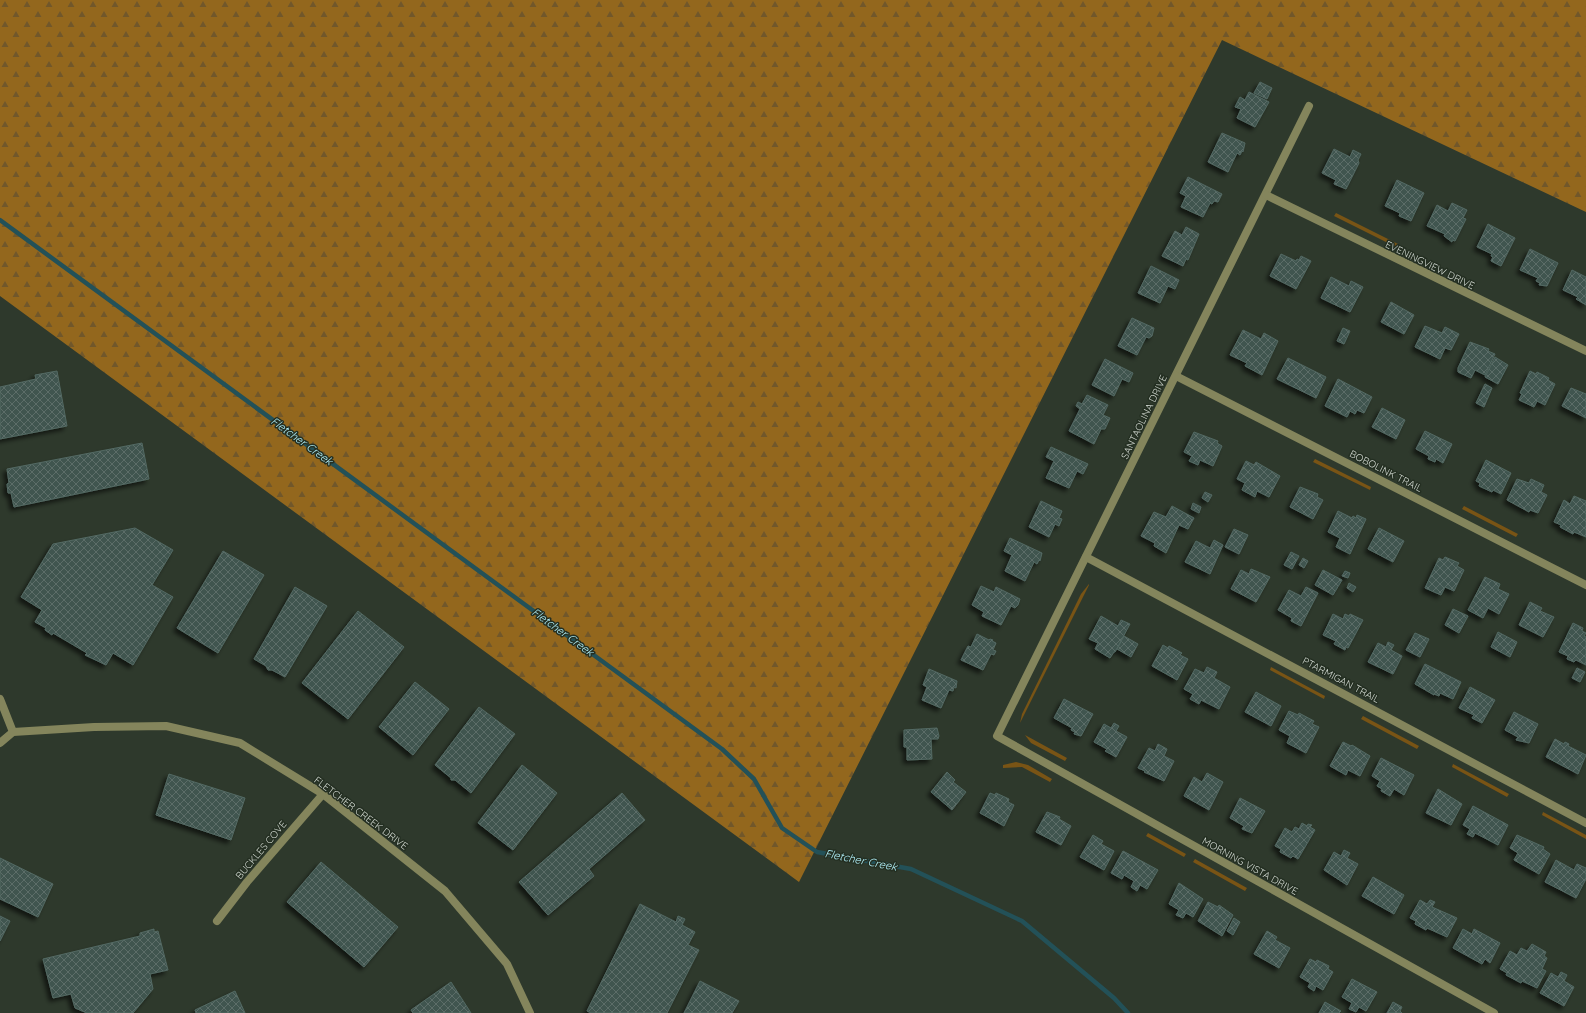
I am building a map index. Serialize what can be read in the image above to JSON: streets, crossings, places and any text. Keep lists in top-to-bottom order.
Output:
{
  "streets": {
    "street": [
      "EVENINGVIEW DRIVE",
      "SANTAOLINA DRIVE",
      "BOBOLINK TRAIL",
      "PTARMIGAN TRAIL",
      "FLETCHER CREEK DRIVE",
      "BUCKLES COVE",
      "MORNING VISTA DRIVE"
    ]
  },
  "crossings": [
    ["EVENINGVIEW DRIVE", "SANTAOLINA DRIVE"],
    ["SANTAOLINA DRIVE", "BOBOLINK TRAIL"],
    ["SANTAOLINA DRIVE", "PTARMIGAN TRAIL"],
    ["SANTAOLINA DRIVE", "MORNING VISTA DRIVE"],
    ["FLETCHER CREEK DRIVE", "BUCKLES COVE"]
  ],
  "water": ["Fletcher Creek"]
}
